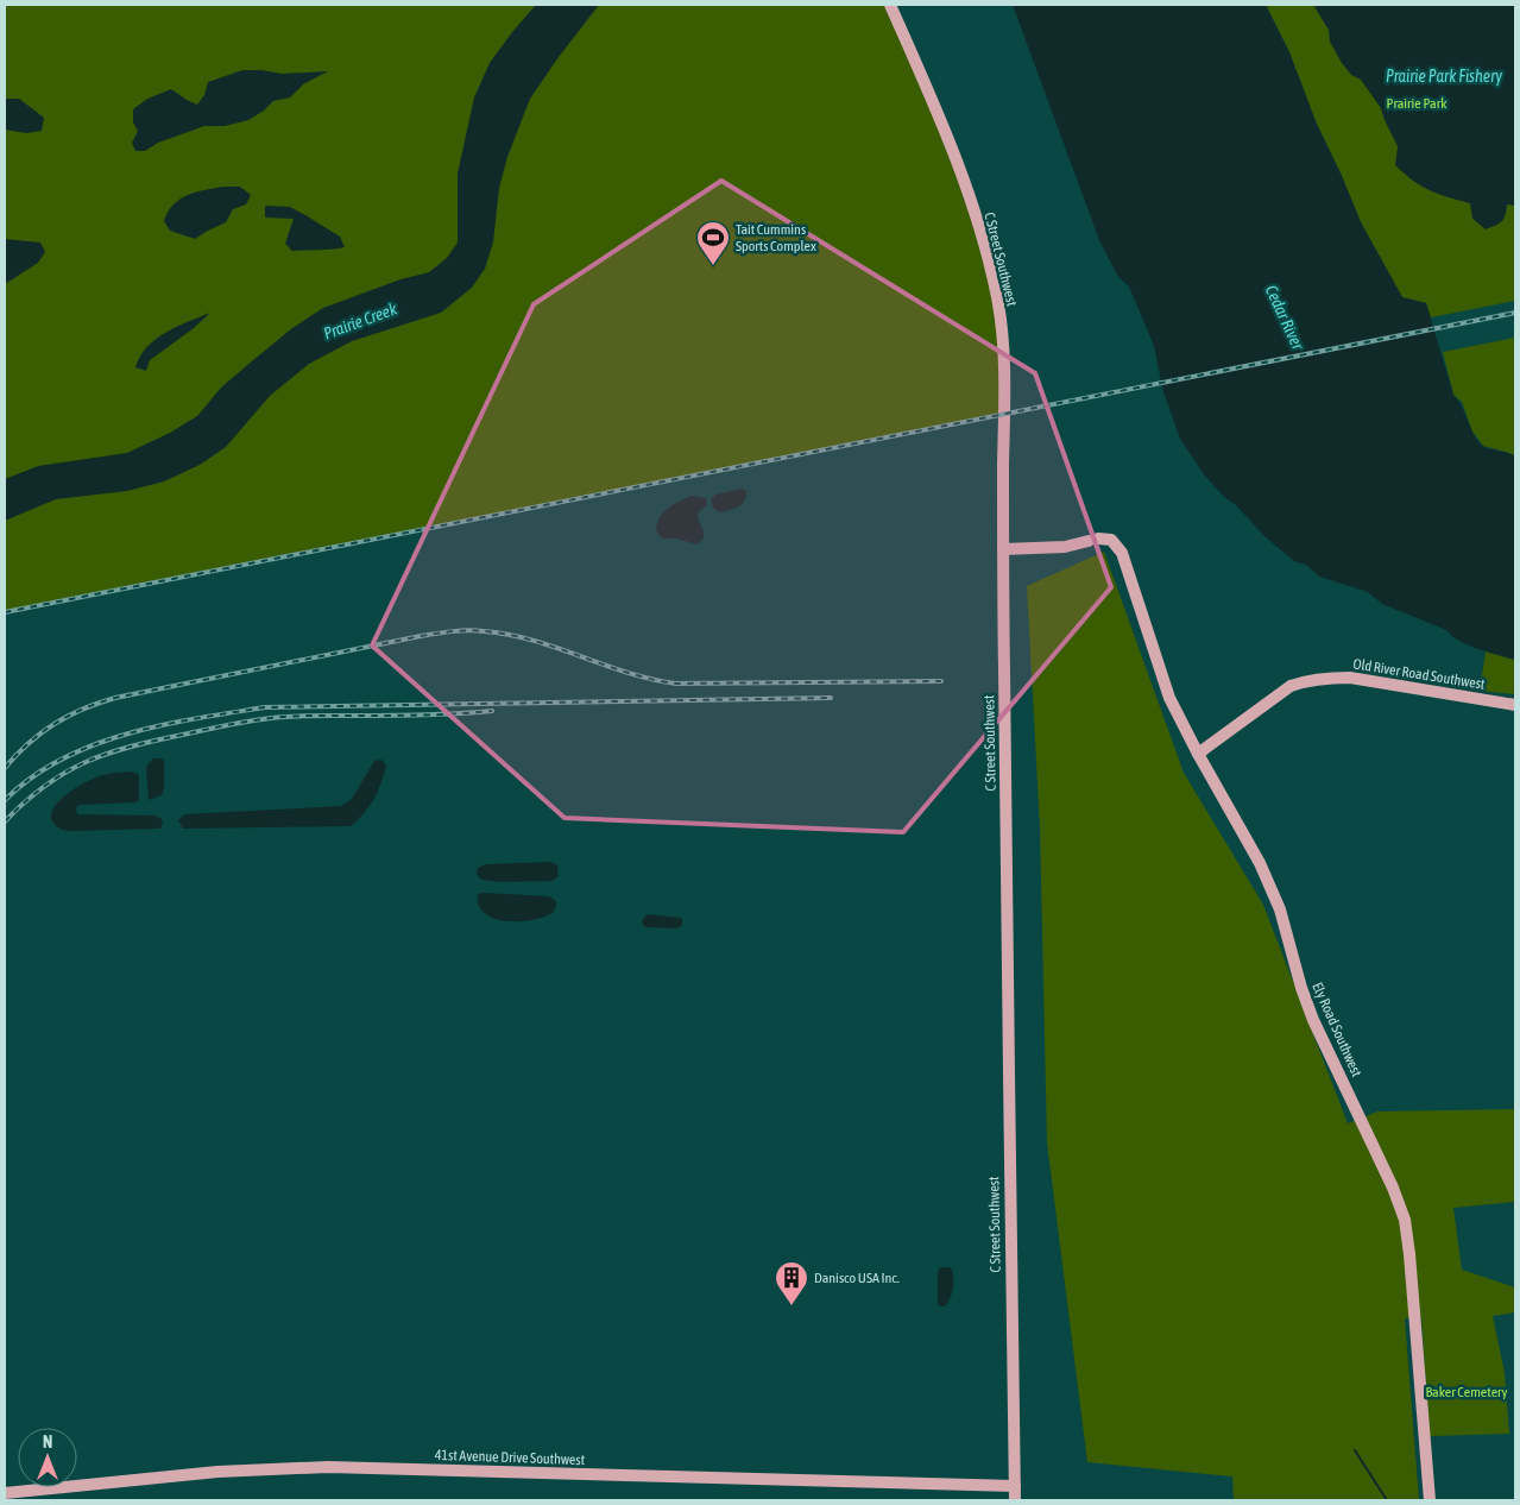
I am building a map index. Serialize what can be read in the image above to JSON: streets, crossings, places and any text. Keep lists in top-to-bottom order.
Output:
{
  "streets": {
    "street": [
      "C Street Southwest",
      "Old River Road Southwest",
      "Ely Road Southwest",
      "41st Avenue Drive Southwest"
    ]
  },
  "crossings": [
    ["C Street Southwest", "Ely Road Southwest"],
    ["C Street Southwest", "41st Avenue Drive Southwest"],
    ["Old River Road Southwest", "Ely Road Southwest"]
  ],
  "water": ["Prairie Park Fishery", "Cedar River", "Prairie Creek"],
  "parks": ["Prairie Park", "Baker Cemetery"],
  "places": {
    "sports": ["Tait Cummins Sports Complex"],
    "building": ["Danisco USA Inc."]
  },
  "north": "top"
}
